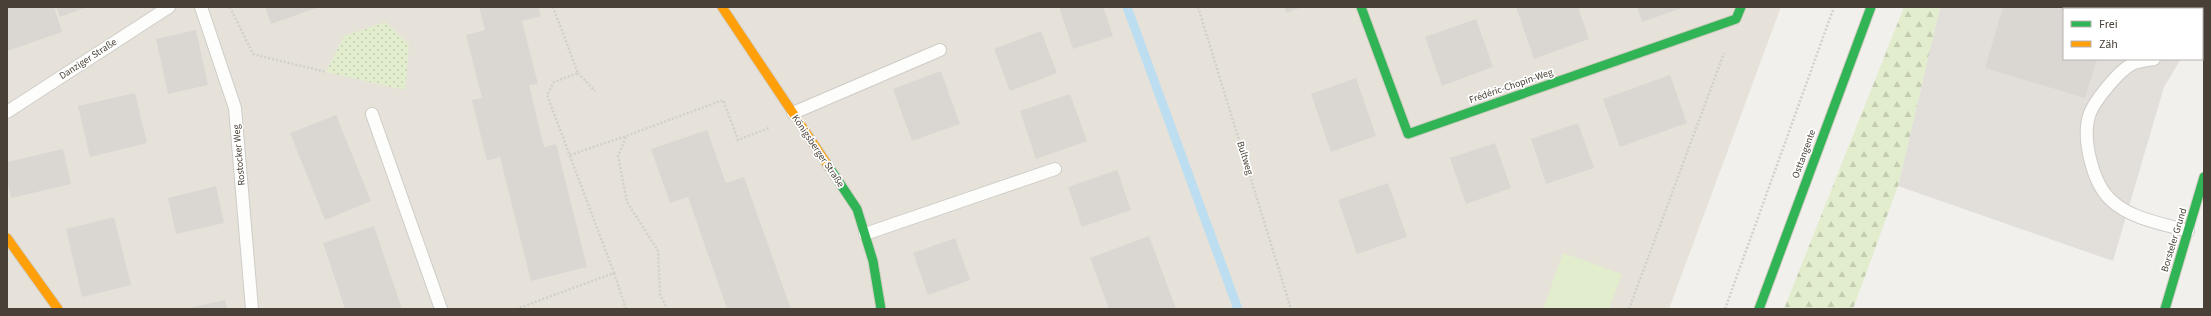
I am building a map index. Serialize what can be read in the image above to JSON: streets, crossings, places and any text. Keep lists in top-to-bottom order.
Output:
{
  "streets": {
    "street": [
      "Frédéric-Chopin-Weg",
      "Königsberger Straße",
      "Osttangente",
      "Borsteler Grund"
    ],
    "lane": ["Danziger Straße", "Rostocker Weg"],
    "path": ["Bultweg"]
  },
  "legend": ["Frei", "Zäh"]
}
